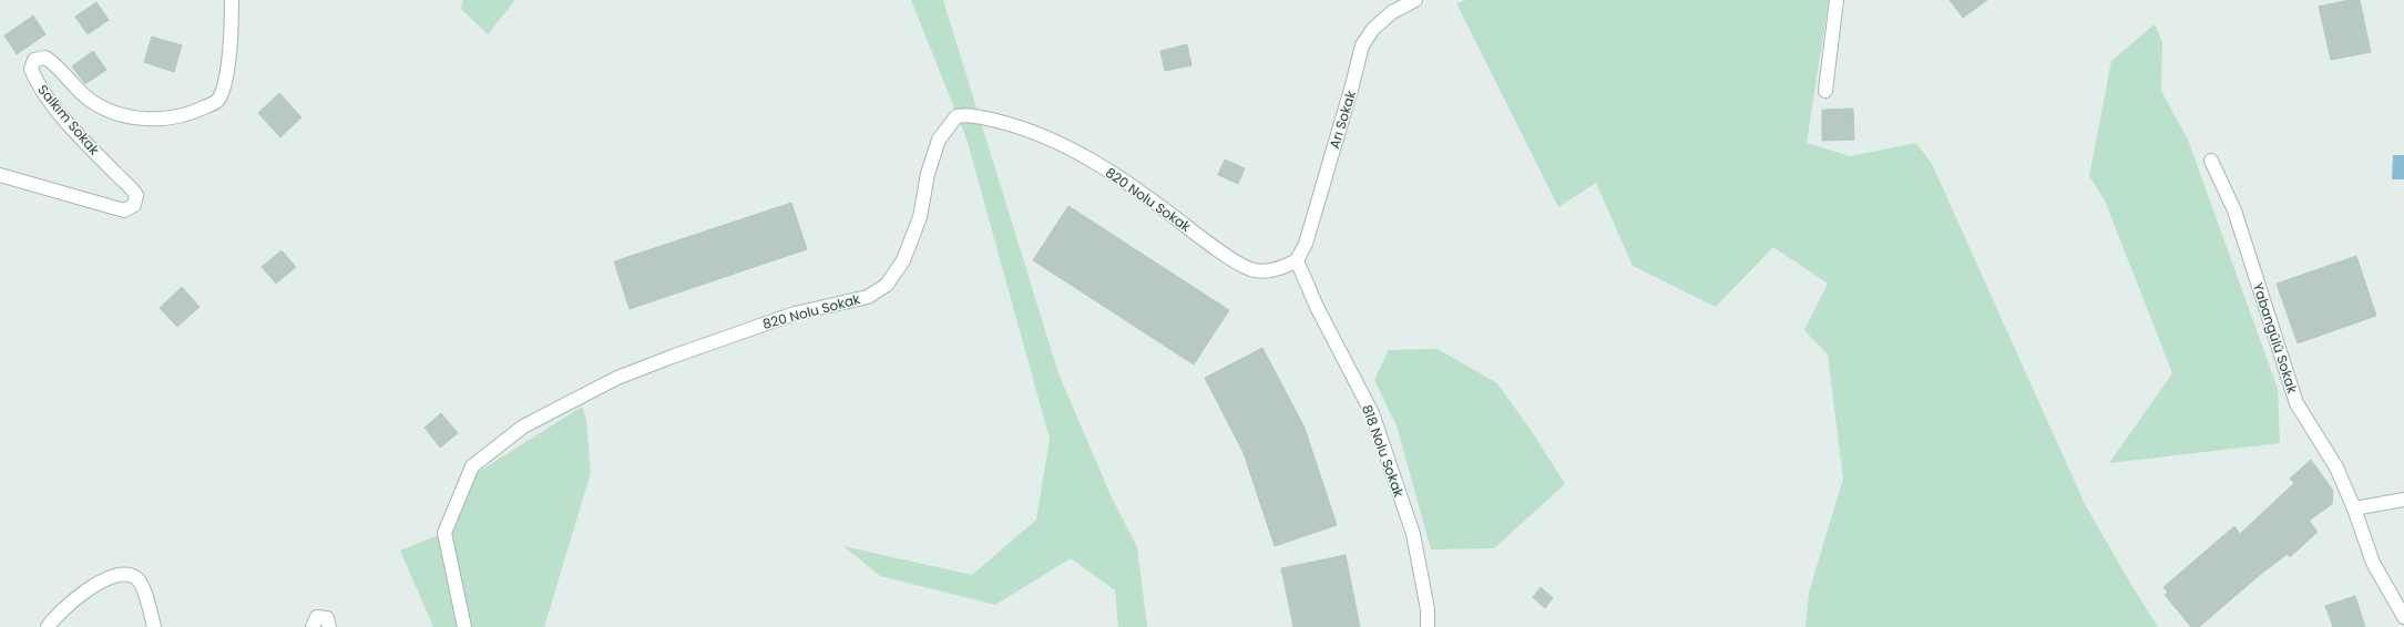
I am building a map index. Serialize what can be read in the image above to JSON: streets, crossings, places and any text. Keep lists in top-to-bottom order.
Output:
{
  "streets": {
    "street": [
      "Salkım Sokak",
      "Arı Sokak",
      "820 Nolu Sokak",
      "Yabangülü Sokak",
      "818 Nolu Sokak"
    ]
  },
  "crossings": [
    ["Arı Sokak", "820 Nolu Sokak"],
    ["Arı Sokak", "818 Nolu Sokak"],
    ["820 Nolu Sokak", "818 Nolu Sokak"]
  ]
}
